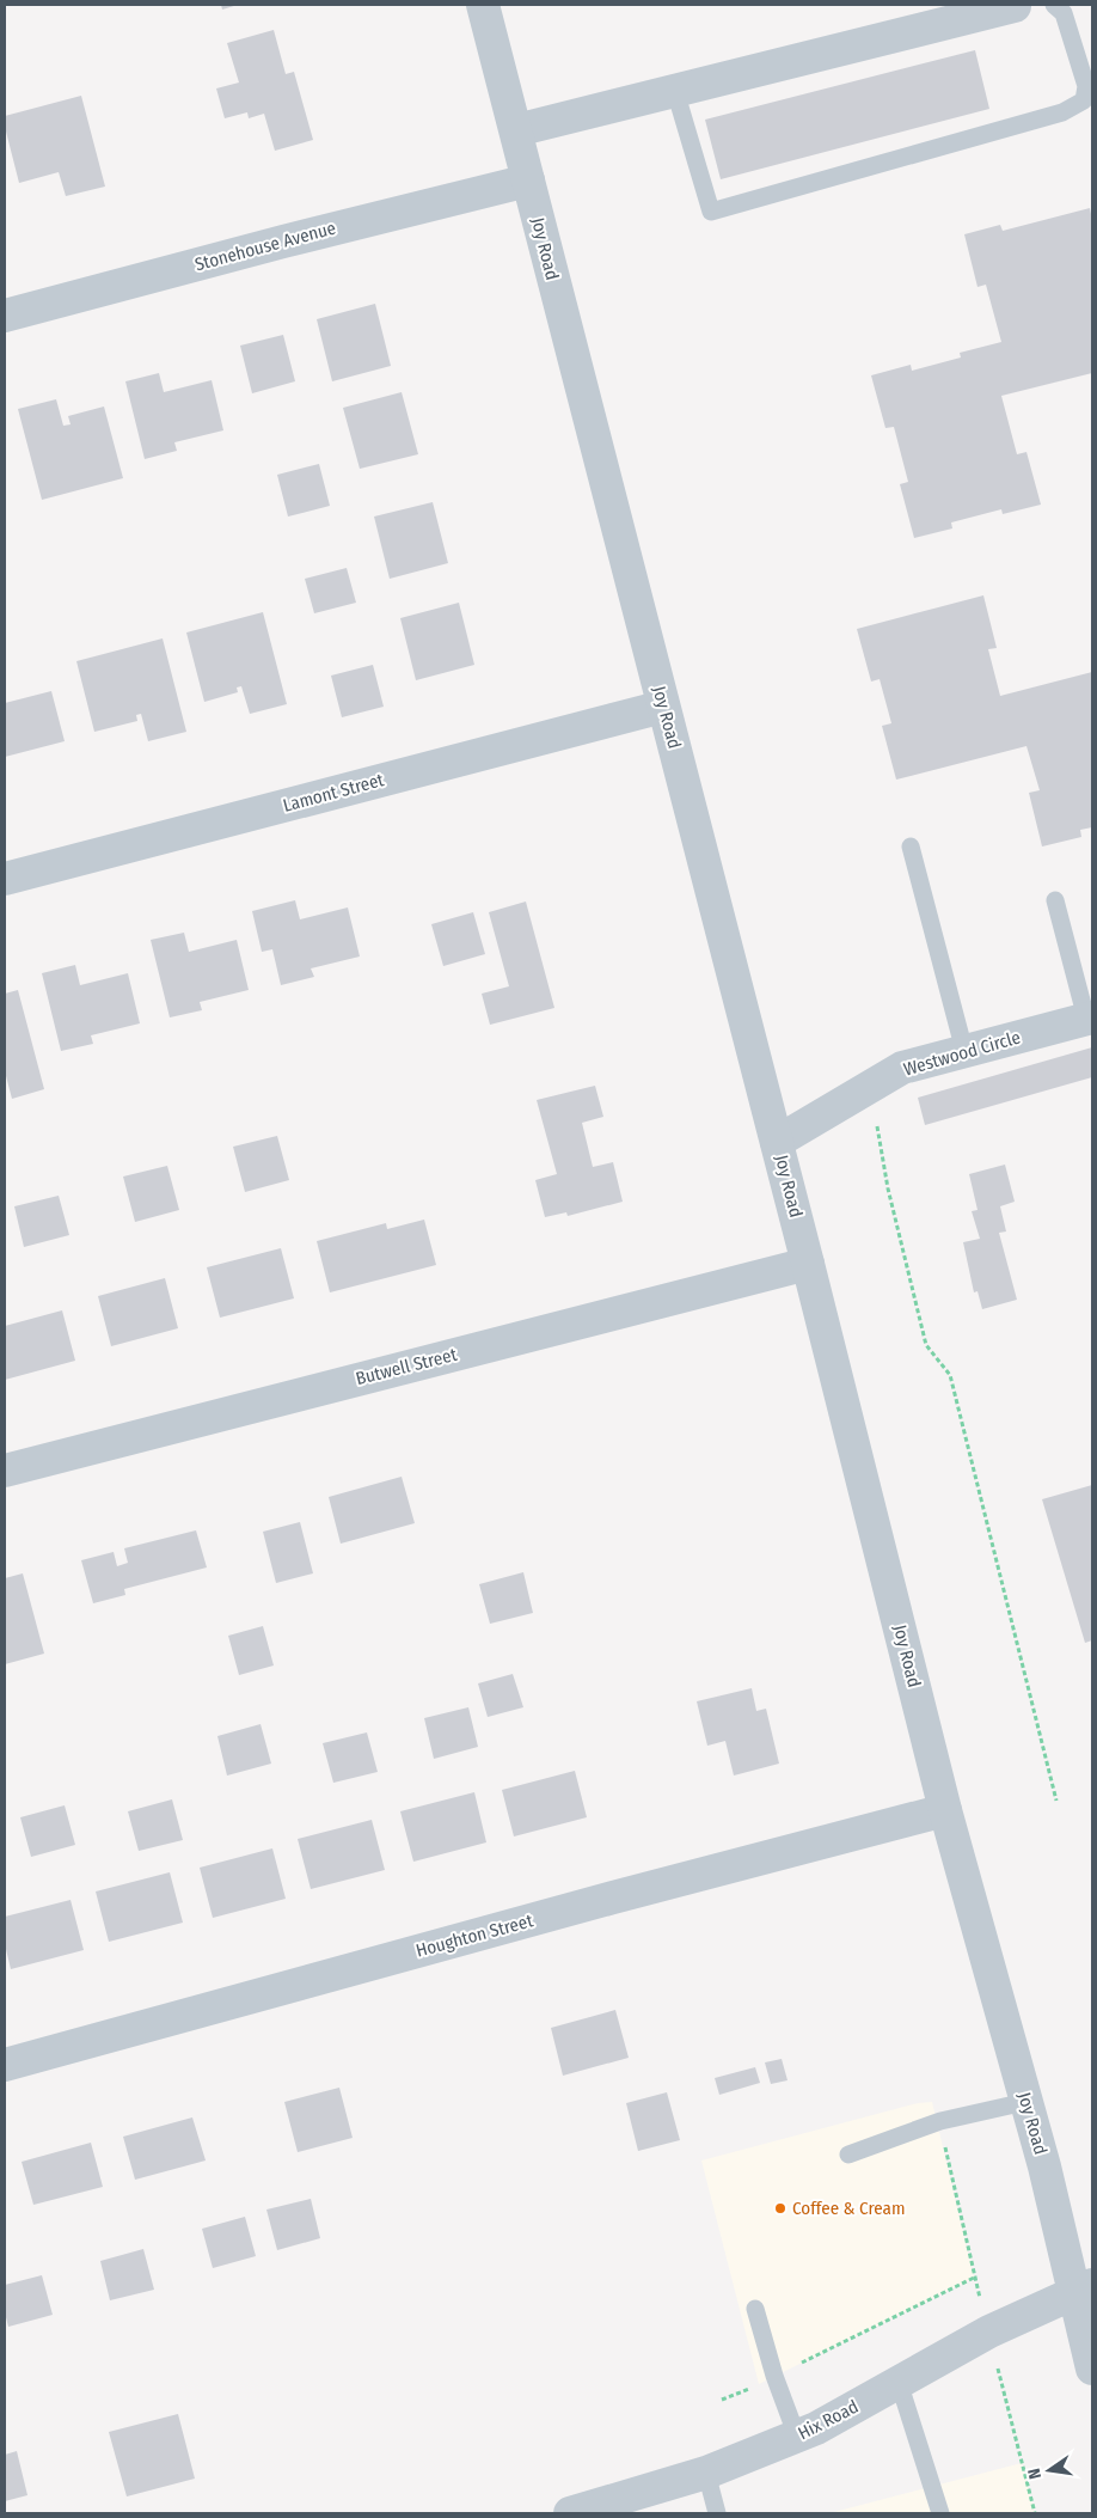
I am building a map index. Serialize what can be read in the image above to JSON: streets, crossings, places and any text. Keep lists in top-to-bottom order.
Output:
{
  "streets": {
    "street": [
      "Stonehouse Avenue",
      "Joy Road",
      "Lamont Street",
      "Westwood Circle",
      "Butwell Street",
      "Houghton Street",
      "Hix Road"
    ]
  },
  "crossings": [
    ["Stonehouse Avenue", "Joy Road"],
    ["Joy Road", "Lamont Street"],
    ["Joy Road", "Westwood Circle"],
    ["Joy Road", "Butwell Street"],
    ["Joy Road", "Houghton Street"],
    ["Joy Road", "Hix Road"]
  ],
  "places": ["Coffee & Cream"],
  "north": "left"
}
